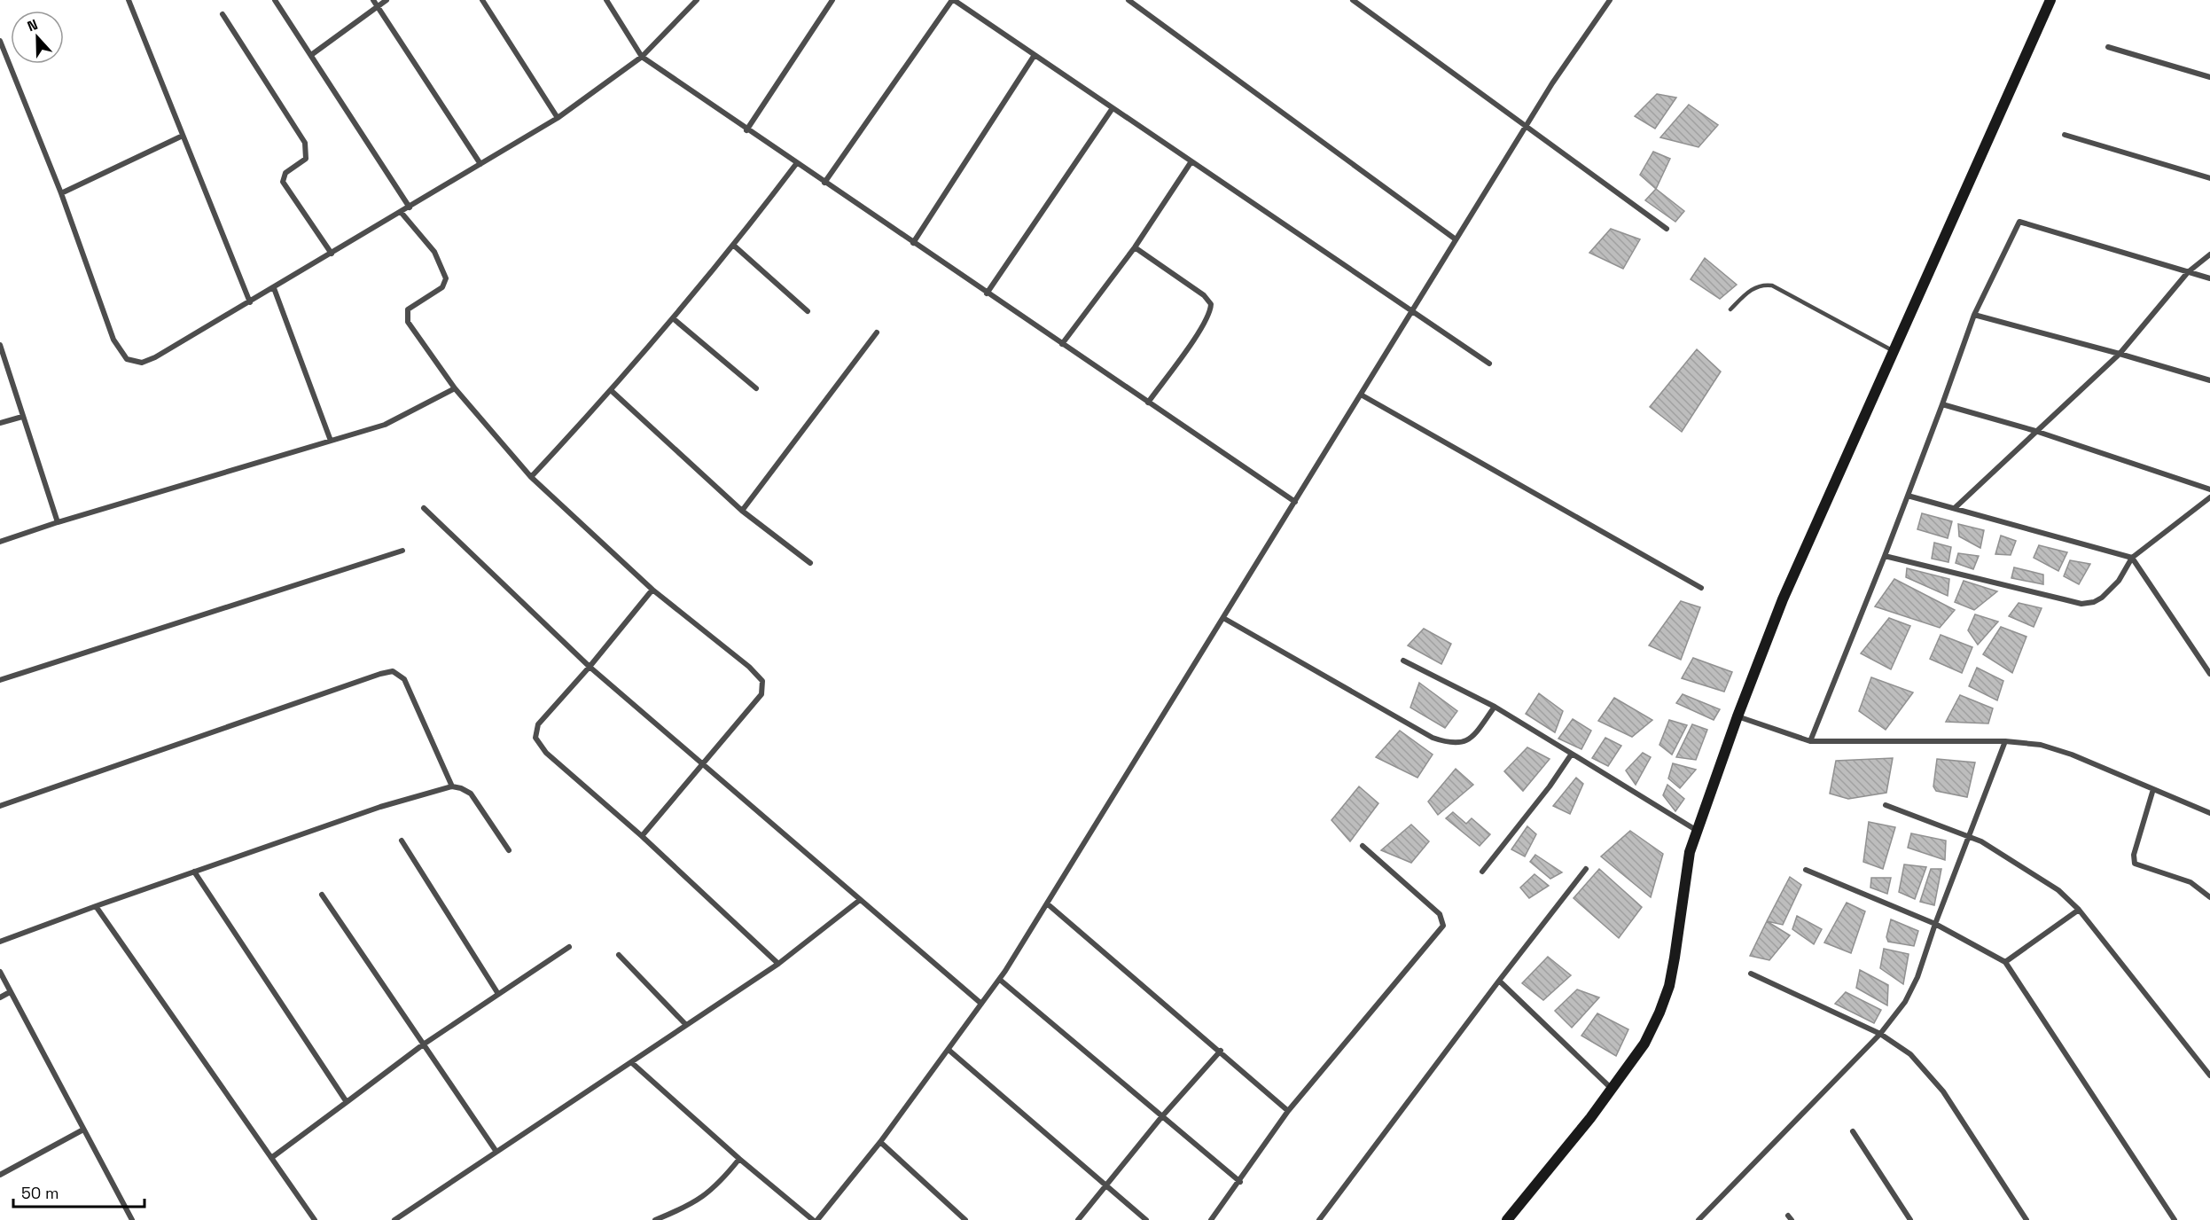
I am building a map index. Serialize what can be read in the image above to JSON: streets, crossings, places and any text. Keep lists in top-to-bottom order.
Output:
{
  "scale_bar": "50 m",
  "north": "top"
}
